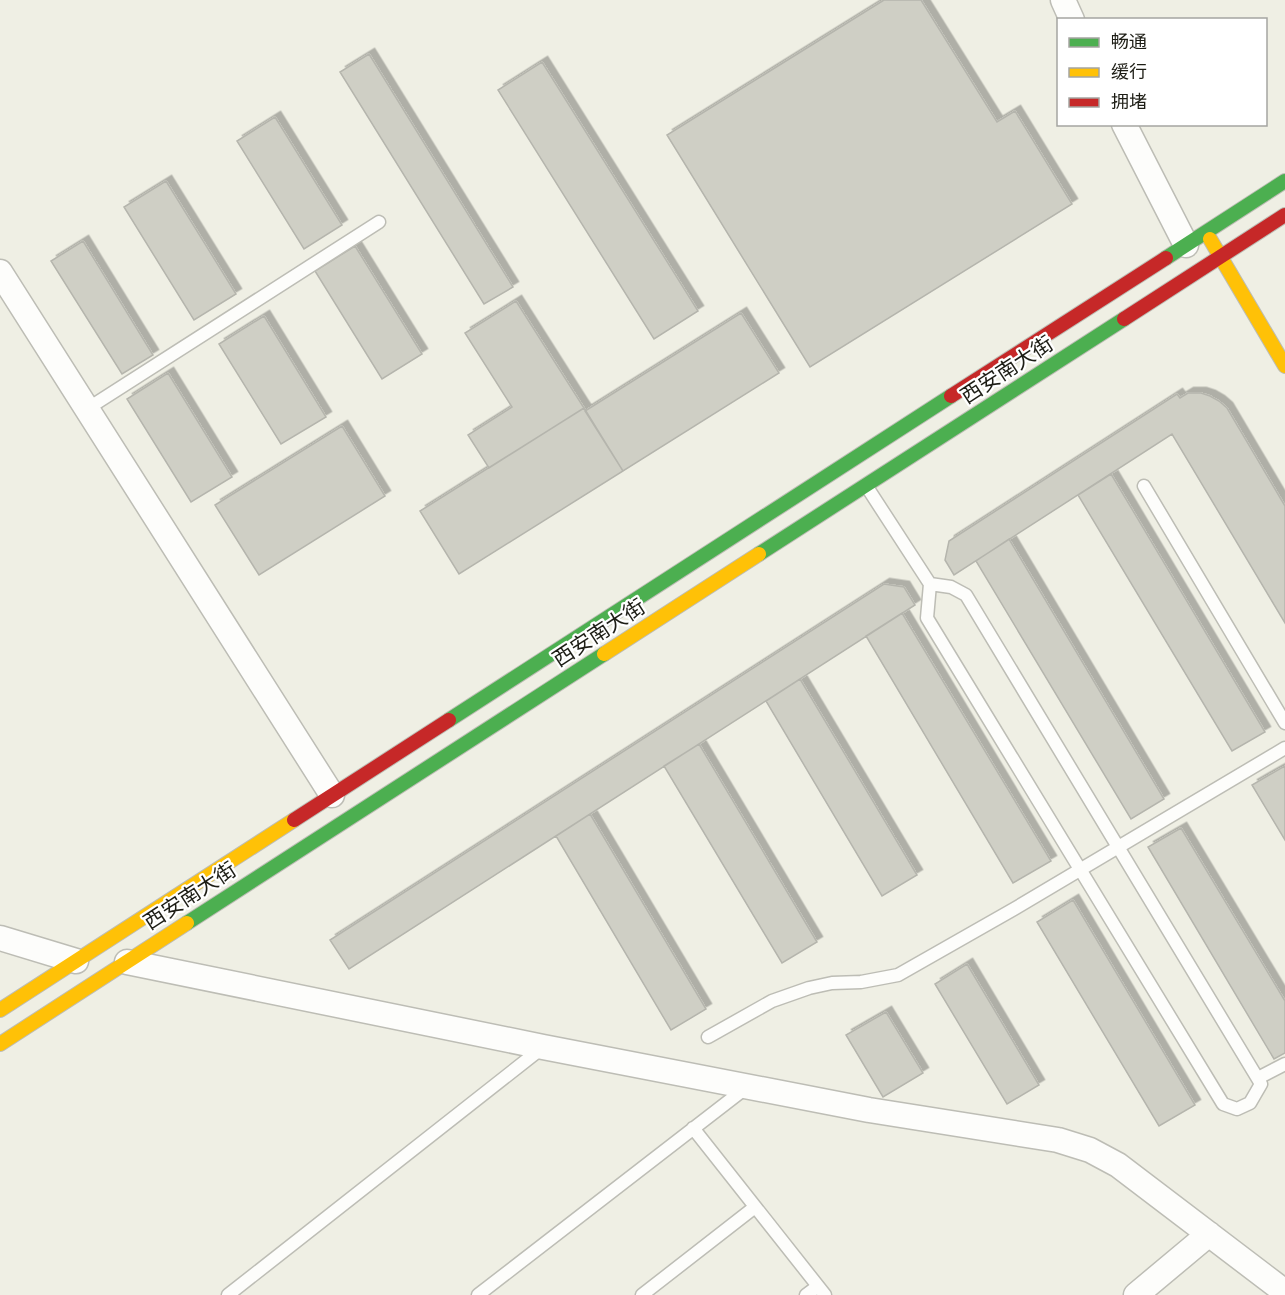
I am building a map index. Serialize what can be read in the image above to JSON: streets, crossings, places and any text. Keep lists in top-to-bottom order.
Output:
{
  "streets": {
    "main road": ["西安南大街"]
  },
  "legend": ["畅通", "缓行", "拥堵"]
}
